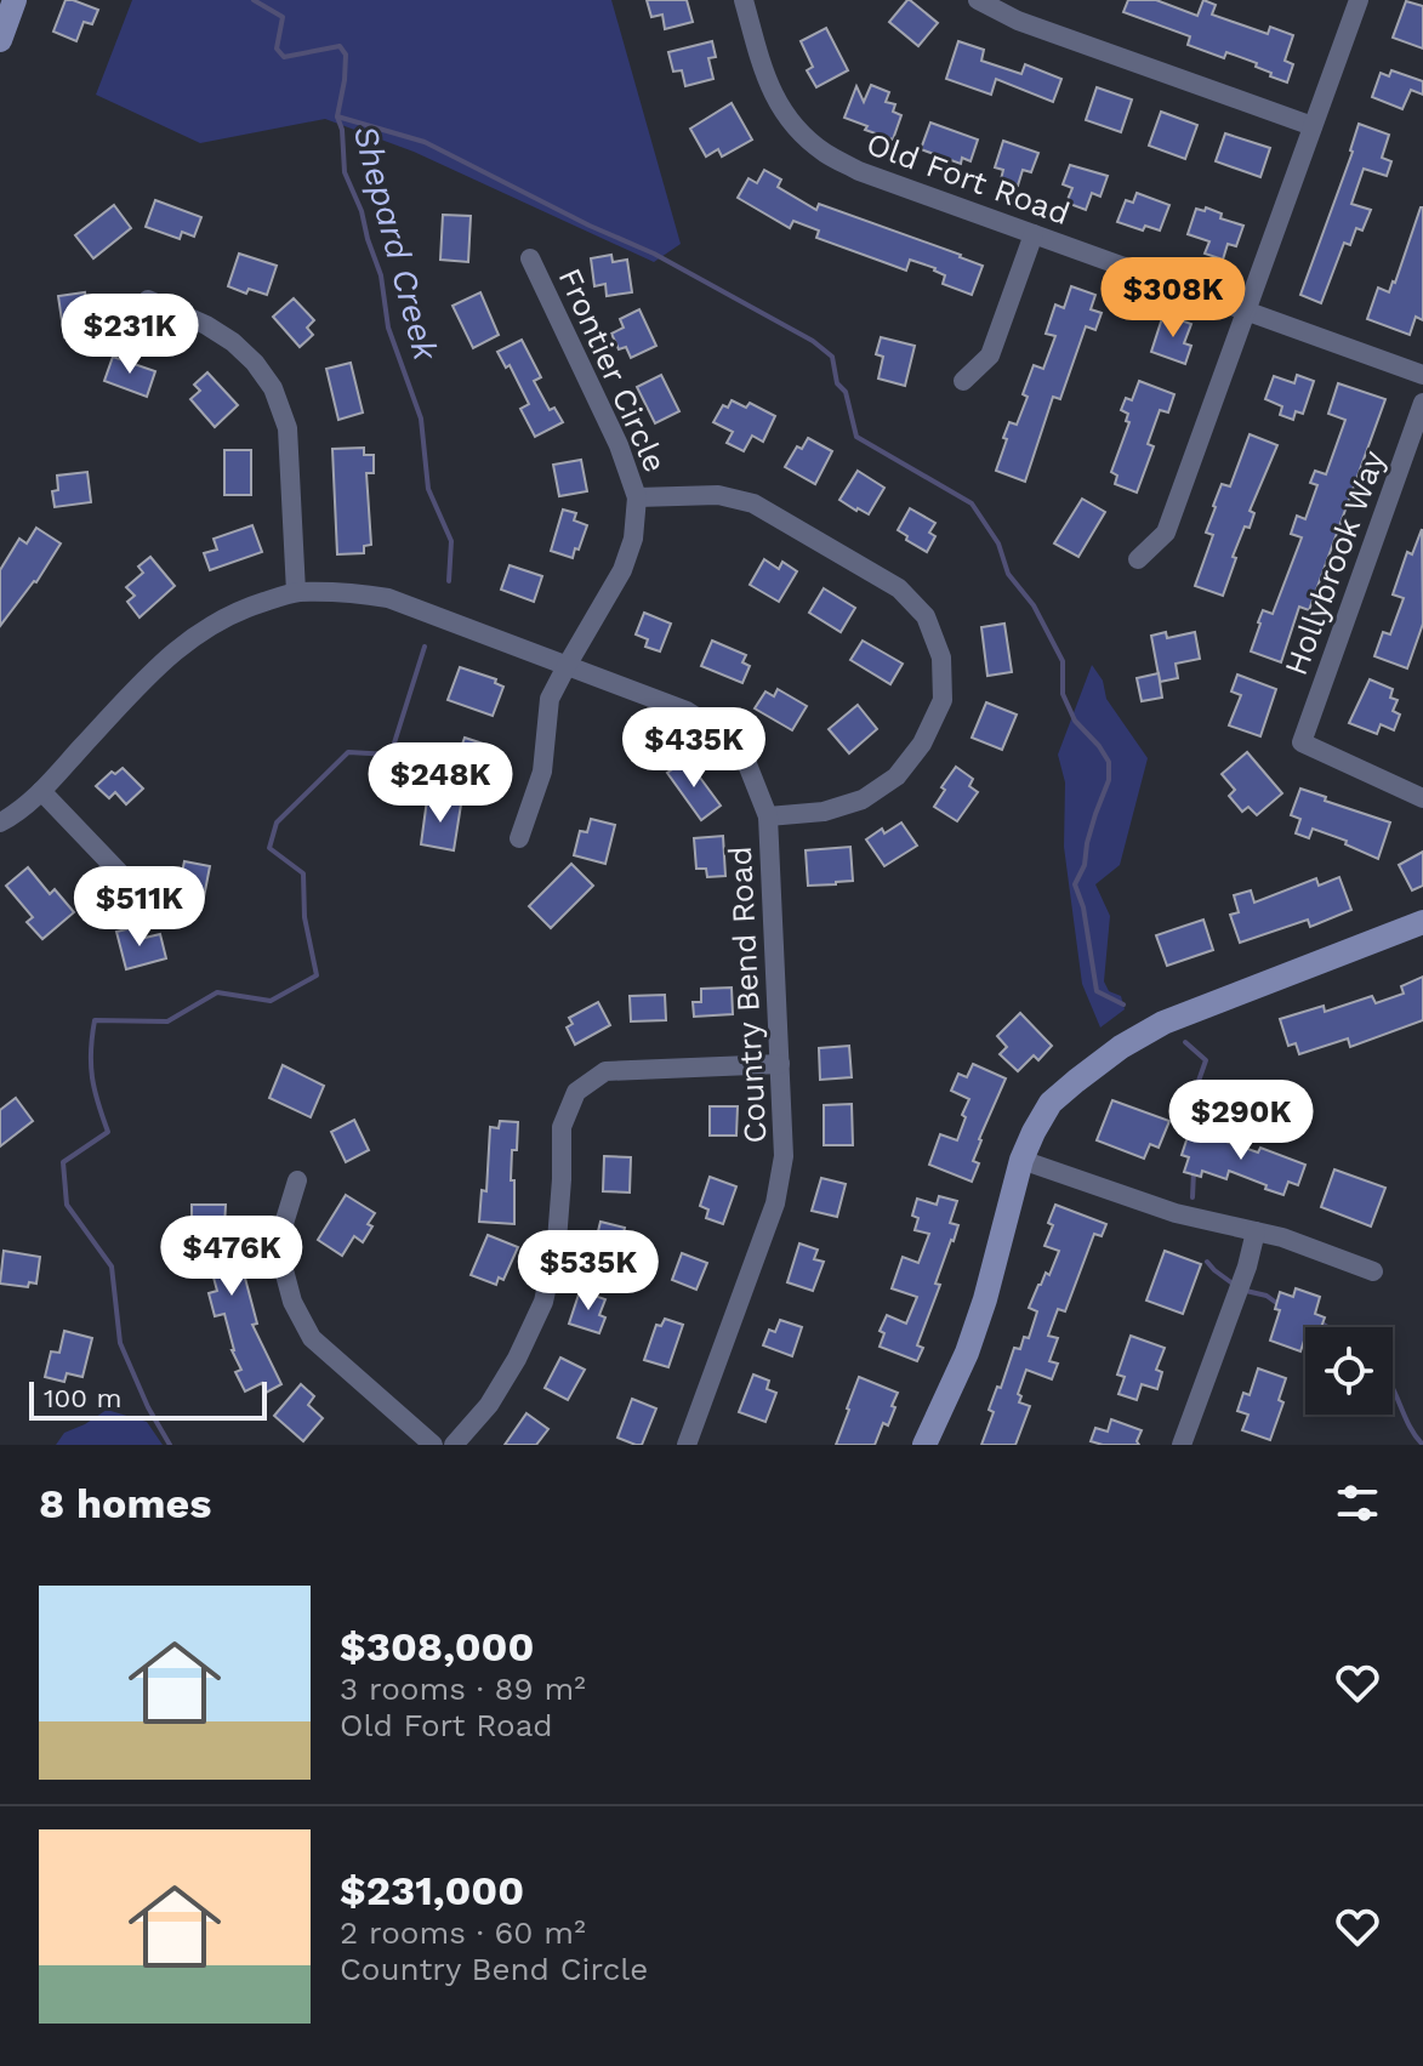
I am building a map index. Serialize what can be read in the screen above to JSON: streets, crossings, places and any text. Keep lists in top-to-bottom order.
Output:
{
  "streets": {
    "street": [
      "Old Fort Road",
      "Frontier Circle",
      "Hollybrook Way",
      "Country Bend Road"
    ]
  },
  "crossings": [
    ["Frontier Circle", "Country Bend Road"]
  ],
  "water": ["Shepard Creek"],
  "scale_bar": "100 m",
  "page": {
    "price": [
      "$308K",
      "$231K",
      "$435K",
      "$248K",
      "$511K",
      "$290K",
      "$476K",
      "$535K"
    ],
    "scale": "100 m",
    "heading": "8 homes",
    "list": [
      {
        "name": "$308,000",
        "note": "3 rooms · 89 m² · Old Fort Road"
      },
      {
        "name": "$231,000",
        "note": "2 rooms · 60 m² · Country Bend Circle"
      }
    ]
  }
}
